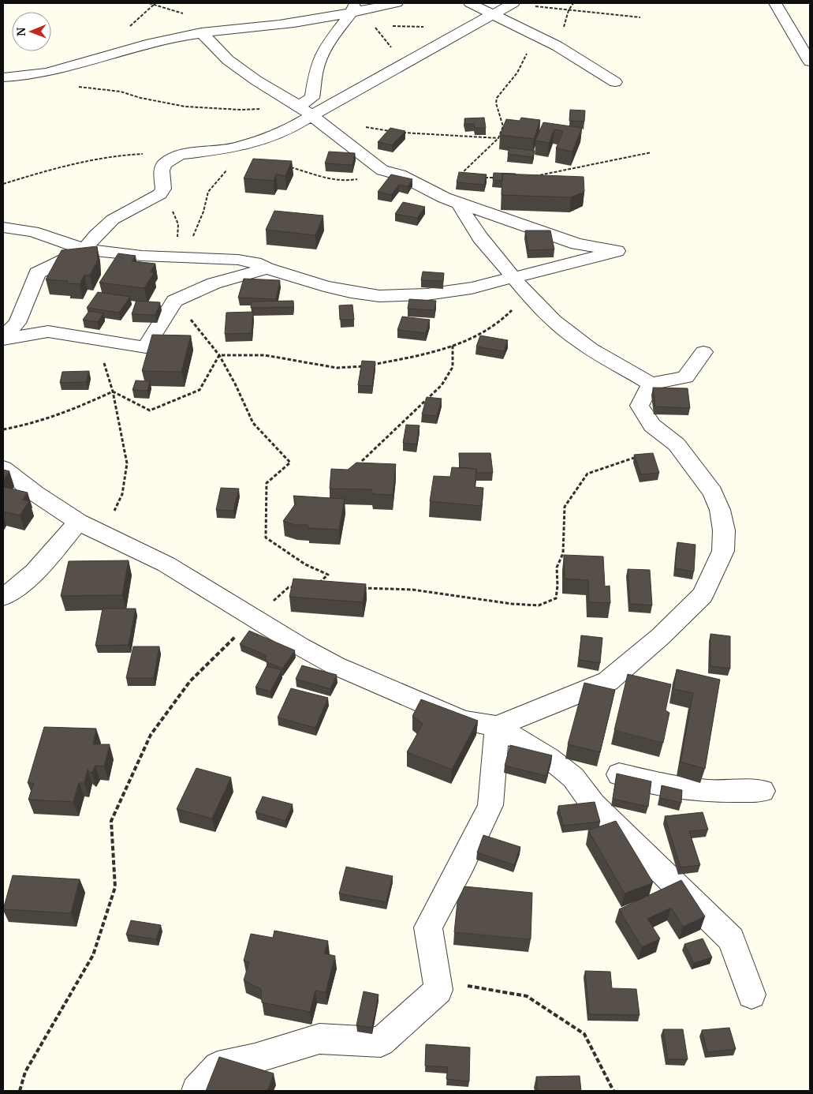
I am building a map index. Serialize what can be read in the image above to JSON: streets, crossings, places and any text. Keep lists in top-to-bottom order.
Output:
{
  "north": "left"
}
